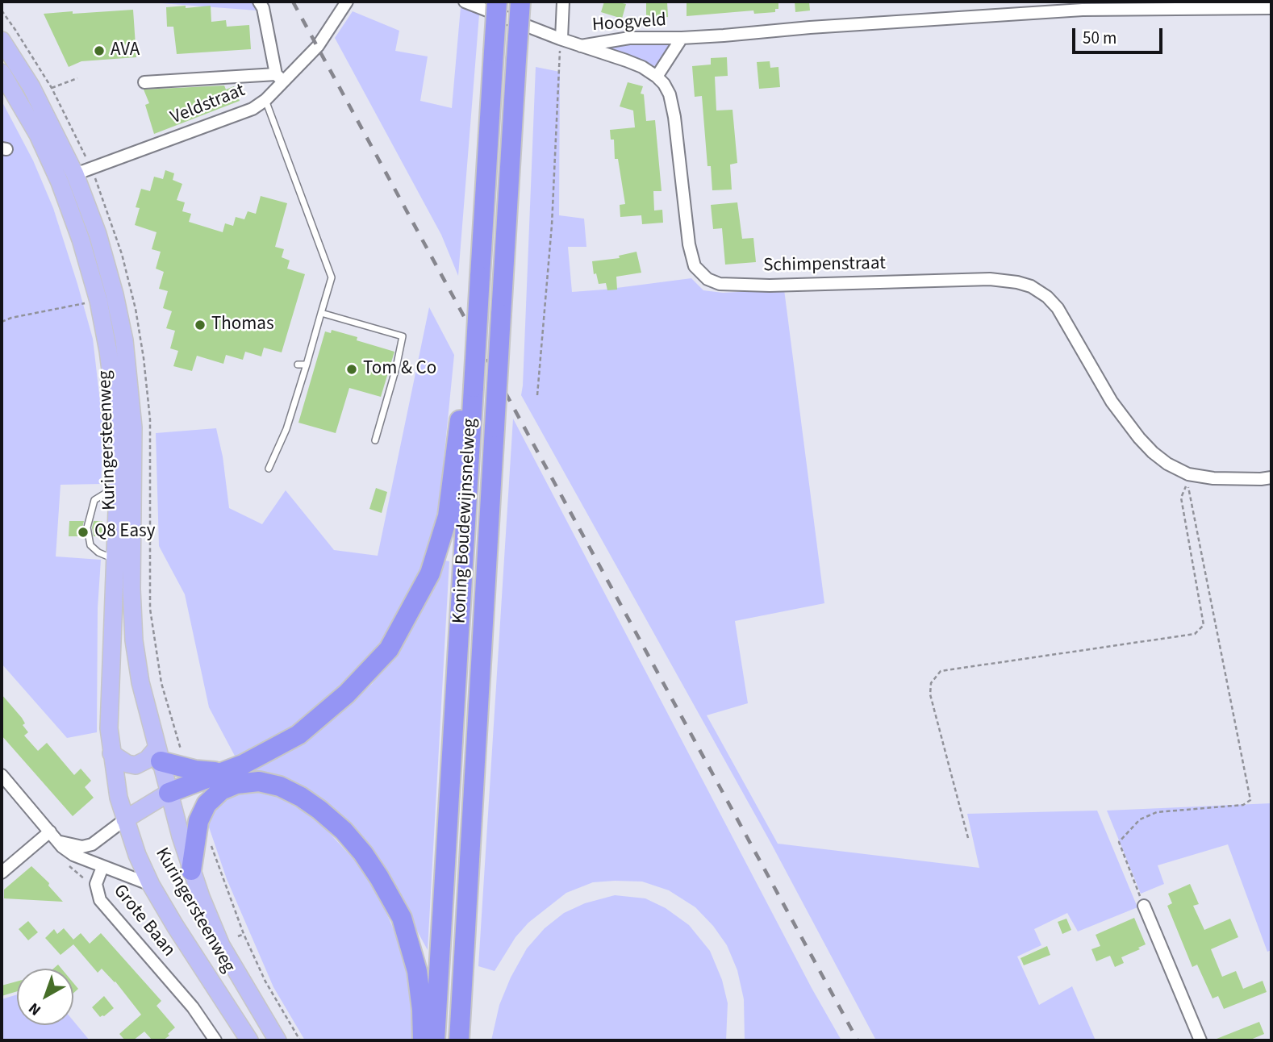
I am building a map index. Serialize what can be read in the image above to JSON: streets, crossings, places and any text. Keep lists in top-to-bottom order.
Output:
{
  "streets": {
    "highway": ["Koning Boudewijnsnelweg"],
    "main road": ["Kuringersteenweg"],
    "street": [
      "Hoogveld",
      "Veldstraat",
      "Schimpenstraat",
      "Grote Baan"
    ]
  },
  "crossings": [
    ["Hoogveld", "Schimpenstraat"],
    ["Veldstraat", "Kuringersteenweg"],
    ["Kuringersteenweg", "Grote Baan"]
  ],
  "places": [
    "AVA",
    "Thomas",
    "Tom & Co",
    "Q8 Easy"
  ],
  "scale_bar": "50 m",
  "north": "bottom left"
}
